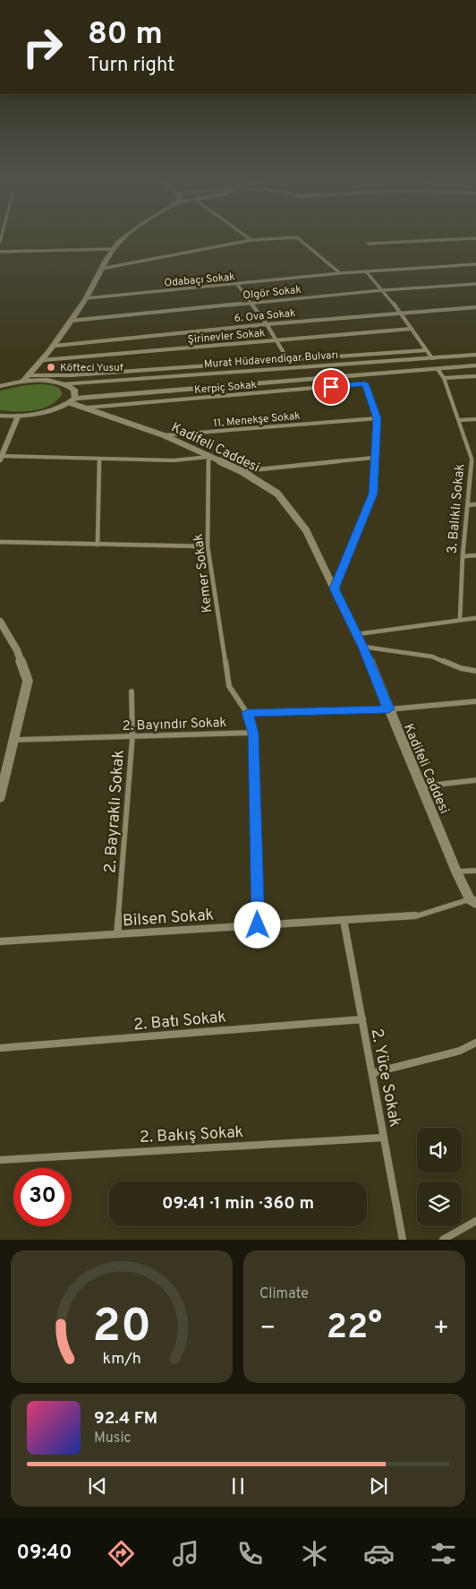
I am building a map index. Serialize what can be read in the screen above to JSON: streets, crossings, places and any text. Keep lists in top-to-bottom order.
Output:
{
  "streets": {
    "main road": ["Murat Hüdavendigar Bulvarı"],
    "street": [
      "Odabaçı Sokak",
      "Olgör Sokak",
      "6. Ova Sokak",
      "Şirinevler Sokak",
      "Kerpiç Sokak",
      "11. Menekşe Sokak",
      "Kadifeli Caddesi",
      "3. Balıklı Sokak",
      "Kemer Sokak",
      "2. Bayındır Sokak",
      "2. Bayraklı Sokak",
      "Bilsen Sokak",
      "2. Batı Sokak",
      "2. Yüce Sokak",
      "2. Bakış Sokak"
    ]
  },
  "crossings": [
    ["Murat Hüdavendigar Bulvarı", "Kadifeli Caddesi"],
    ["Murat Hüdavendigar Bulvarı", "3. Balıklı Sokak"],
    ["Kerpiç Sokak", "11. Menekşe Sokak"],
    ["Kerpiç Sokak", "Kadifeli Caddesi"],
    ["11. Menekşe Sokak", "Kadifeli Caddesi"],
    ["Kadifeli Caddesi", "Kemer Sokak"],
    ["Kadifeli Caddesi", "Bilsen Sokak"],
    ["2. Bayındır Sokak", "2. Bayraklı Sokak"],
    ["2. Bayraklı Sokak", "Bilsen Sokak"],
    ["Bilsen Sokak", "2. Yüce Sokak"],
    ["2. Batı Sokak", "2. Yüce Sokak"],
    ["2. Yüce Sokak", "2. Bakış Sokak"]
  ],
  "places": ["Köfteci Yusuf"],
  "page": {
    "turn": ["80 m", "Turn right"],
    "limit": "30",
    "trip": "09:41 · 1 min · 360 m",
    "tile": "Climate",
    "heat": ["−", "22°", "+"],
    "song": ["92.4 FM", "Music"],
    "tabs": "09:40",
    "gauge": ["20", "km/h"]
  }
}
